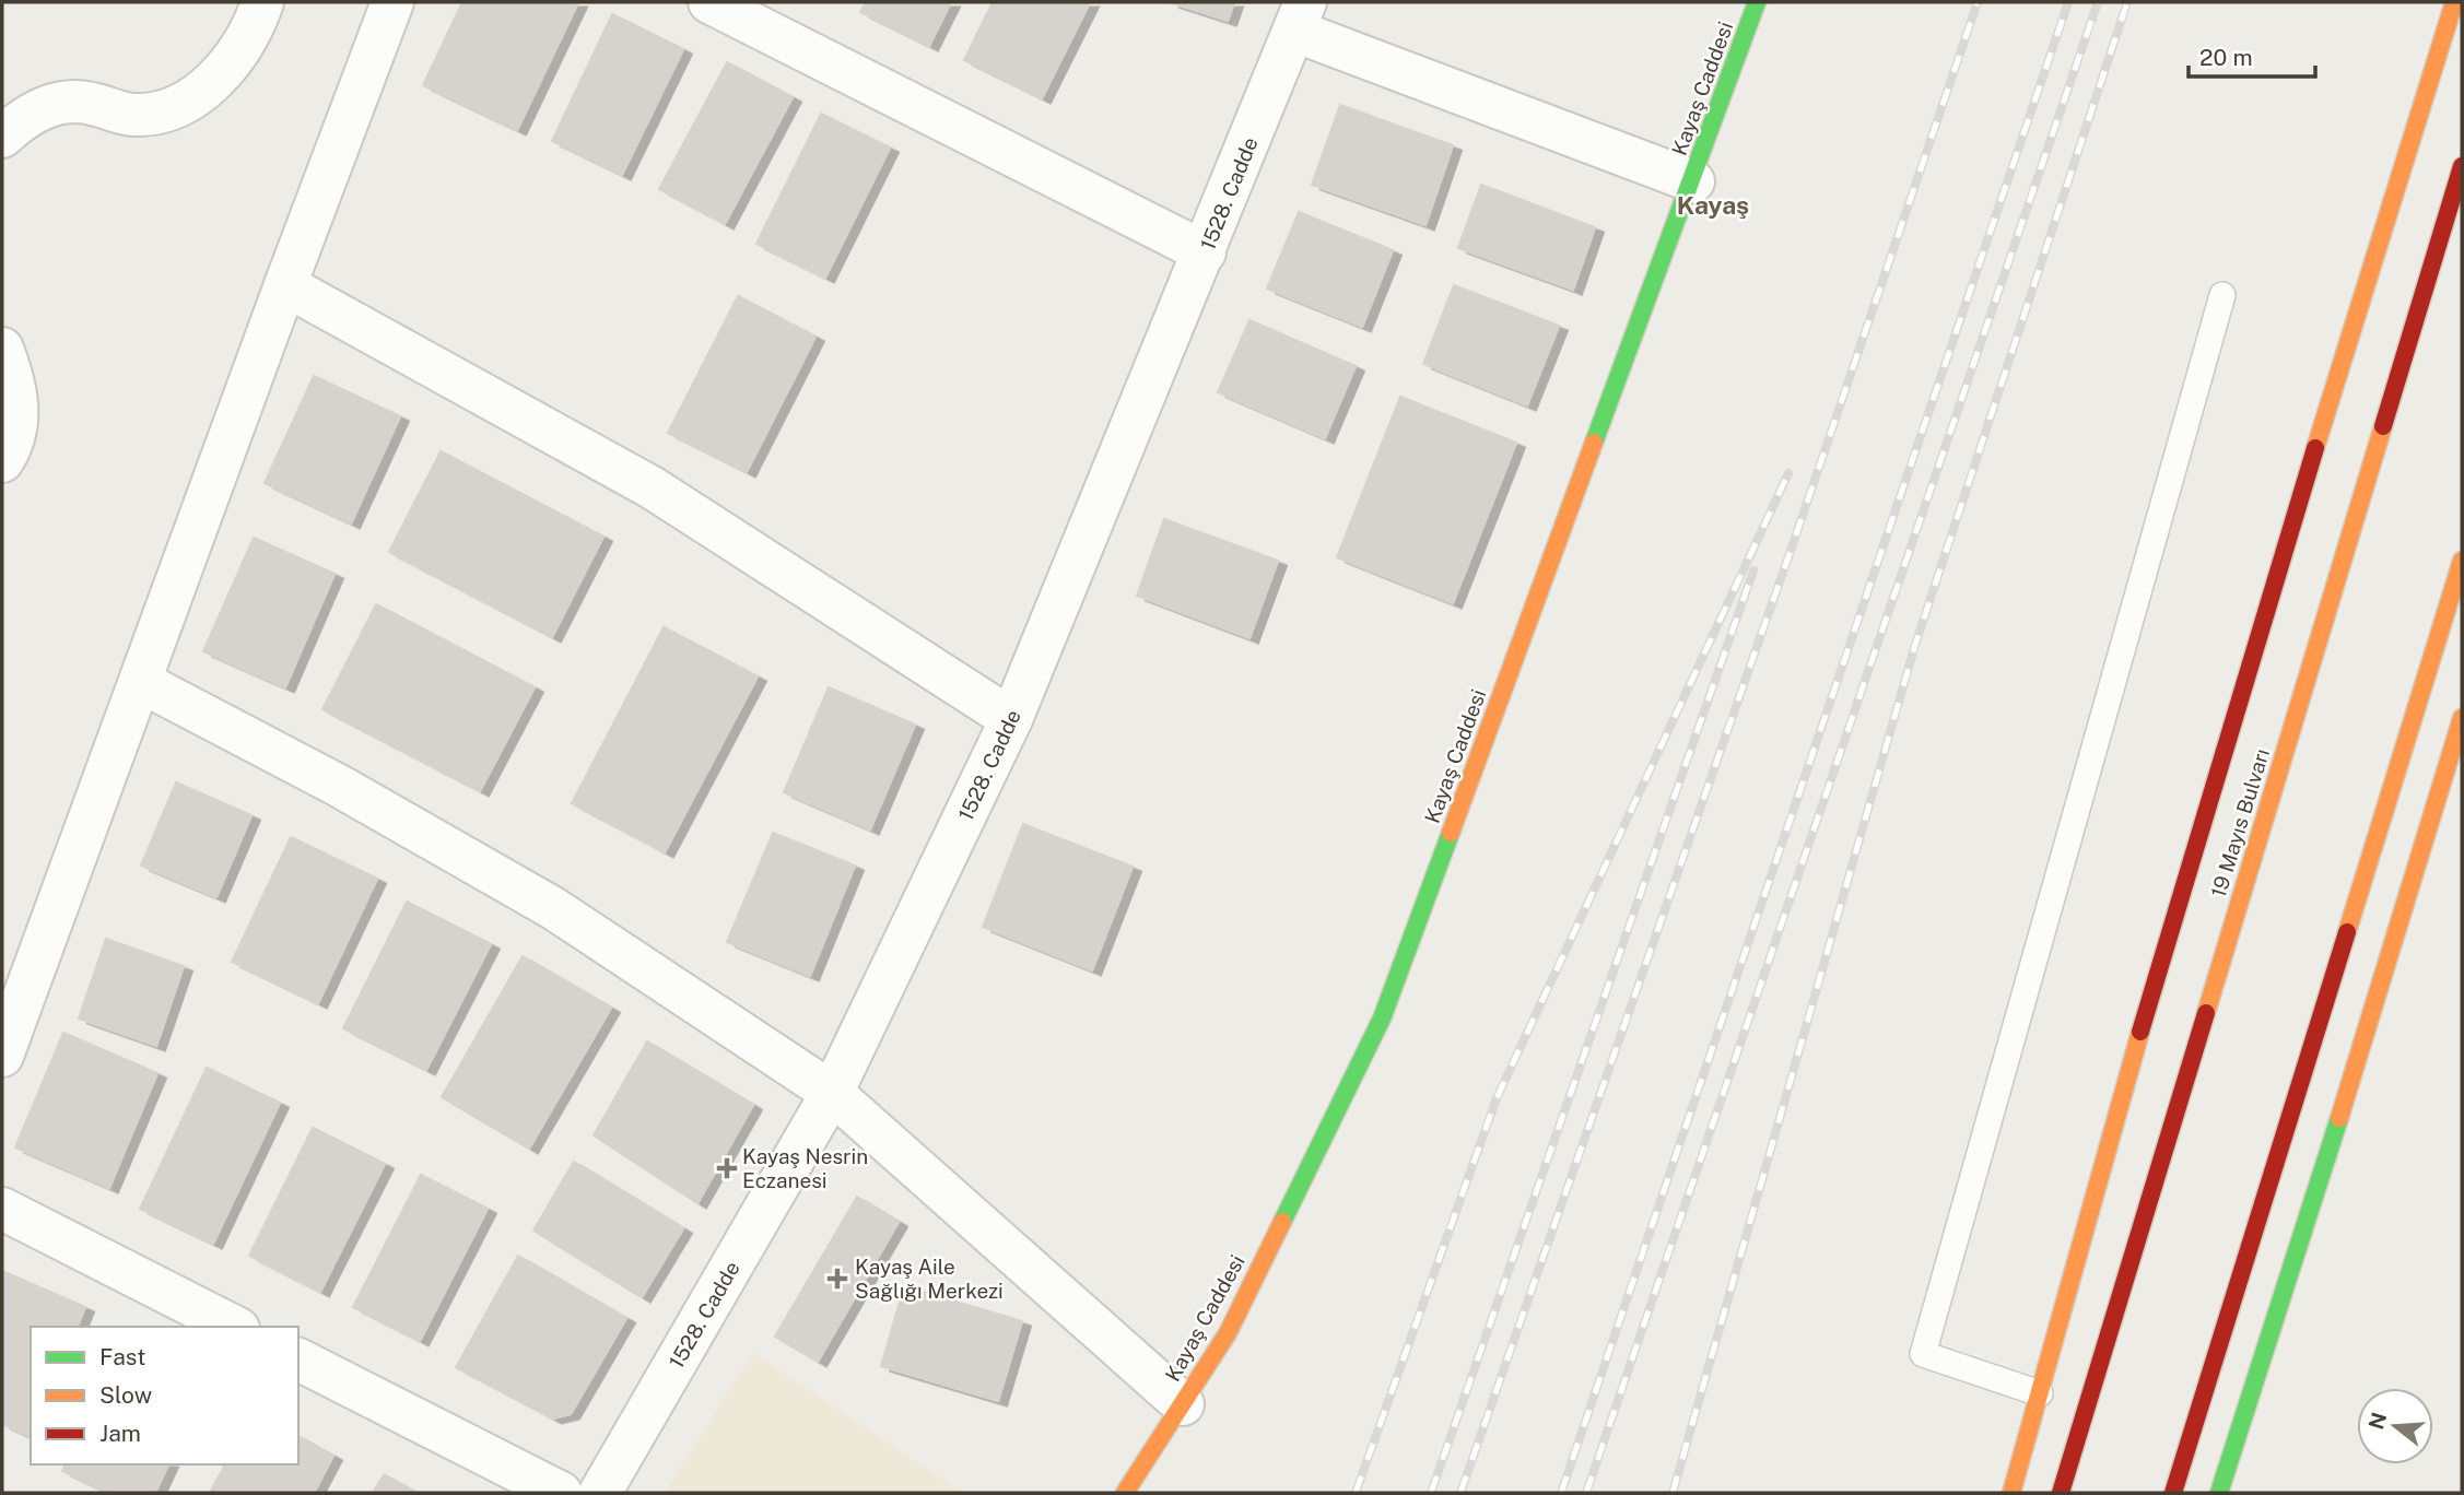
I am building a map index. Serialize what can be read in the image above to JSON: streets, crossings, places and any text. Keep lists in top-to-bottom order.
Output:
{
  "streets": {
    "main road": ["Kayaş Caddesi", "19 Mayıs Bulvarı"],
    "street": ["1528. Cadde"]
  },
  "districts": ["Kayaş"],
  "places": {
    "health": ["Kayaş Nesrin Eczanesi", "Kayaş Aile Sağlığı Merkezi"]
  },
  "legend": ["Fast", "Slow", "Jam"],
  "scale_bar": "20 m",
  "north": "left"
}
